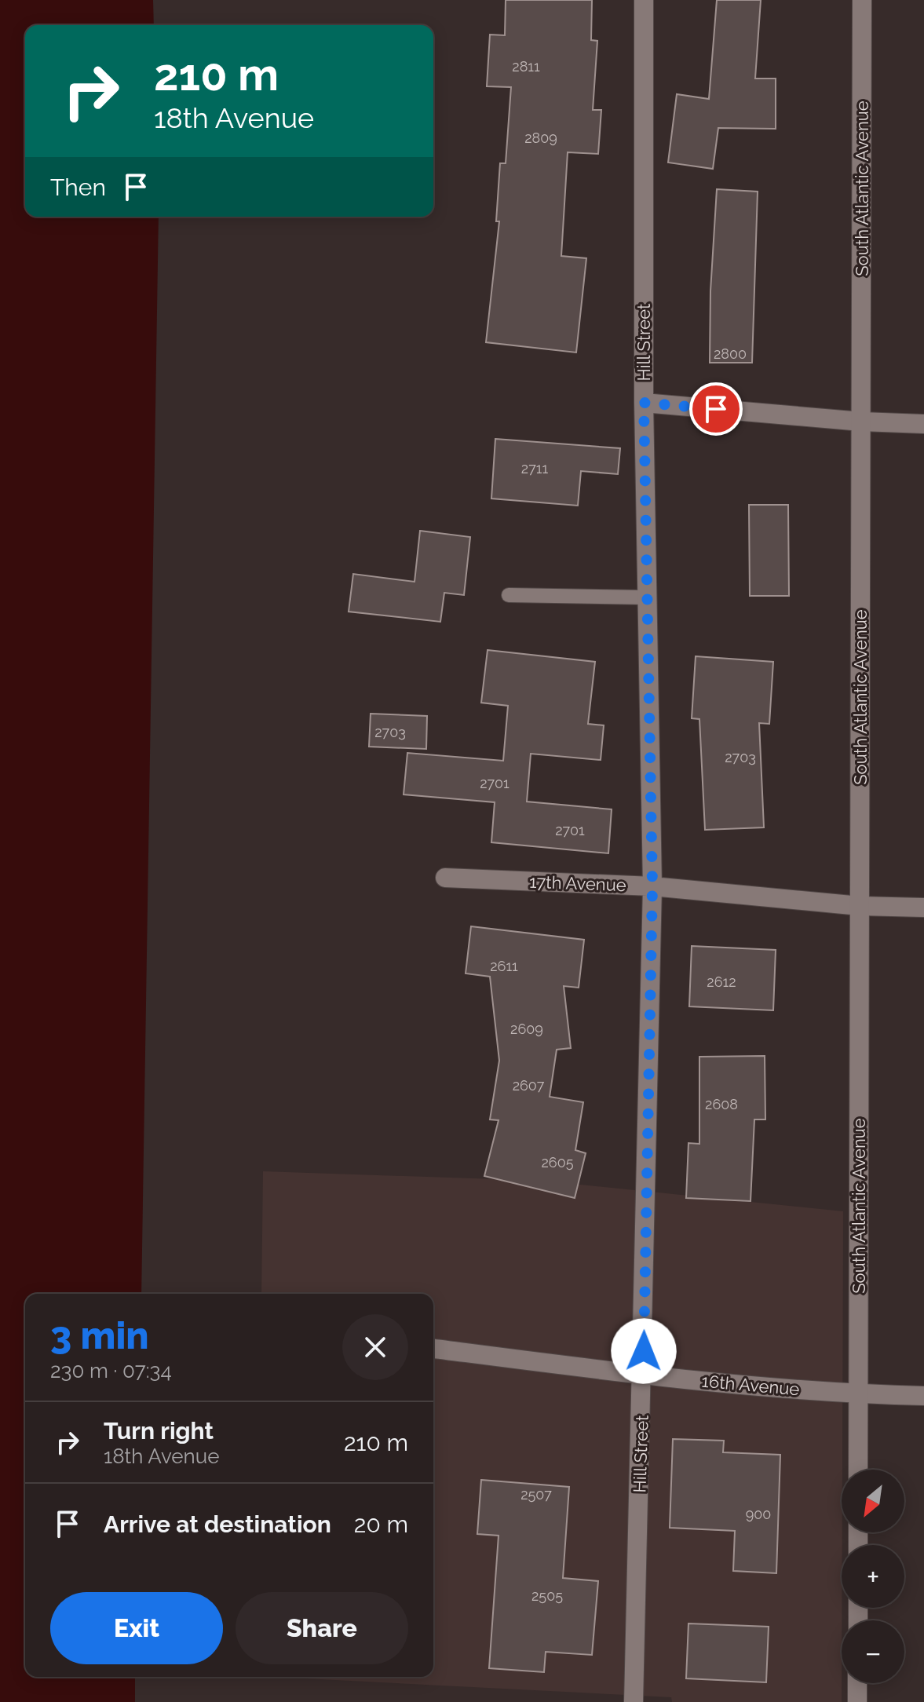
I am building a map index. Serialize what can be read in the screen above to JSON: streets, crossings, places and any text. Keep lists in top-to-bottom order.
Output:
{
  "streets": {
    "street": [
      "South Atlantic Avenue",
      "Hill Street",
      "17th Avenue",
      "16th Avenue"
    ]
  },
  "crossings": [
    ["South Atlantic Avenue", "17th Avenue"],
    ["South Atlantic Avenue", "16th Avenue"],
    ["Hill Street", "17th Avenue"],
    ["Hill Street", "16th Avenue"]
  ],
  "house_numbers": [
    "2811",
    "2809",
    "2800",
    "2711",
    "2703",
    "2703",
    "2701",
    "2701",
    "2611",
    "2612",
    "2609",
    "2607",
    "2608",
    "2605",
    "2507",
    "900",
    "2505"
  ],
  "north": "bottom left",
  "page": {
    "turn": ["210 m", "18th Avenue"],
    "then": "Then",
    "heading": ["3 min", "230 m · 07:34"],
    "list": [
      {
        "name": "Turn right",
        "note": "18th Avenue",
        "value": "210 m"
      },
      {
        "name": "Arrive at destination",
        "value": "20 m"
      }
    ],
    "map_buttons": ["+", "−"],
    "buttons": ["Exit", "Share"]
  }
}
